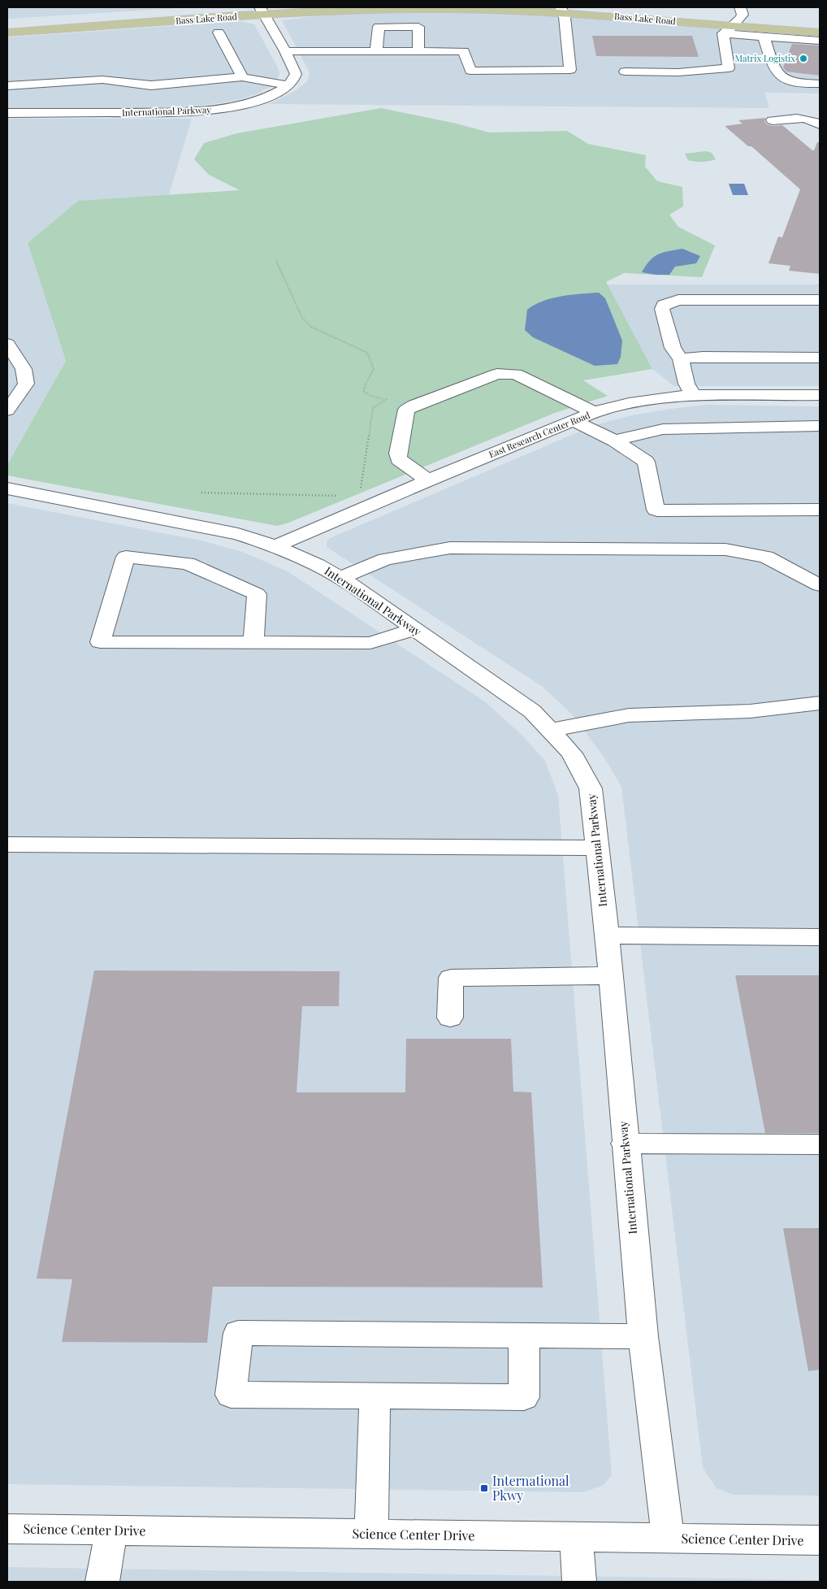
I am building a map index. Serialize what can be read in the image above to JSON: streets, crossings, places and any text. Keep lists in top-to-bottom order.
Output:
{
  "streets": {
    "main road": ["Bass Lake Road"],
    "street": ["International Parkway", "East Research Center Road", "Science Center Drive"]
  },
  "crossings": [
    ["International Parkway", "East Research Center Road"],
    ["International Parkway", "Science Center Drive"]
  ],
  "places": {
    "other": ["Matrix Logistix"],
    "transit": ["International Pkwy"]
  }
}
